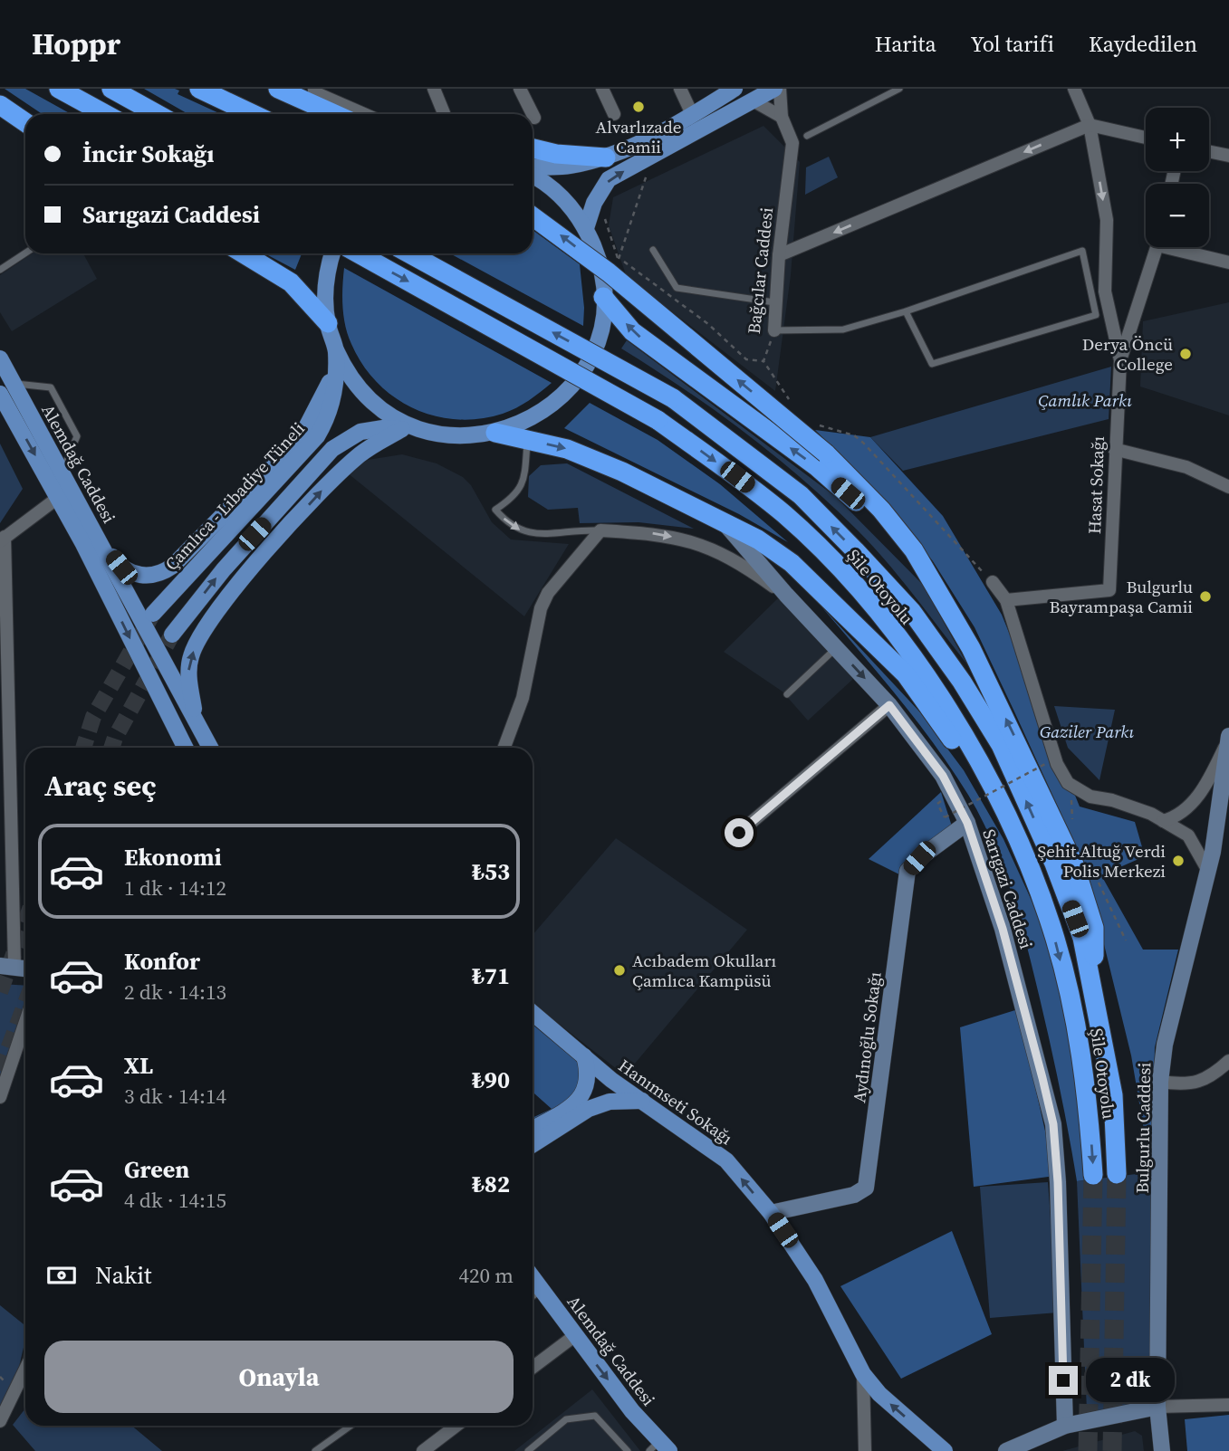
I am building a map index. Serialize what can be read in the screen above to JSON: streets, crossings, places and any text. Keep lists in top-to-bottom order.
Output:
{
  "streets": {
    "highway": ["Şile Otoyolu"],
    "main road": [
      "Alemdağ Caddesi",
      "Çamlıca - Libadiye Tüneli",
      "Sarıgazi Caddesi",
      "Aydınoğlu Sokağı",
      "Hanımseti Sokağı",
      "Bulgurlu Caddesi"
    ],
    "street": ["Bağcılar Caddesi", "Hasat Sokağı"]
  },
  "crossings": [
    ["Sarıgazi Caddesi", "Aydınoğlu Sokağı"],
    ["Aydınoğlu Sokağı", "Hanımseti Sokağı"]
  ],
  "one_way": ["Hanımseti Sokağı"],
  "parks": ["Çamlık Parkı", "Gaziler Parkı"],
  "places": [
    "Alvarlızade Camii",
    "Derya Öncü College",
    "Bulgurlu Bayrampaşa Camii",
    "Şehit Altuğ Verdi Polis Merkezi",
    "Acıbadem Okulları Çamlıca Kampüsü"
  ],
  "page": {
    "header": "Hoppr",
    "nav": ["Harita", "Yol tarifi", "Kaydedilen"],
    "map_buttons": ["+", "−"],
    "banner": ["İncir Sokağı", "Sarıgazi Caddesi"],
    "heading": "Araç seç",
    "list": [
      {
        "name": "Ekonomi",
        "note": "1 dk · 14:12",
        "value": "₺53"
      },
      {
        "name": "Konfor",
        "note": "2 dk · 14:13",
        "value": "₺71"
      },
      {
        "name": "XL",
        "note": "3 dk · 14:14",
        "value": "₺90"
      },
      {
        "name": "Green",
        "note": "4 dk · 14:15",
        "value": "₺82"
      }
    ],
    "pay": ["Nakit", "420 m"],
    "buttons": "Onayla",
    "bubble": "2 dk"
  }
}
